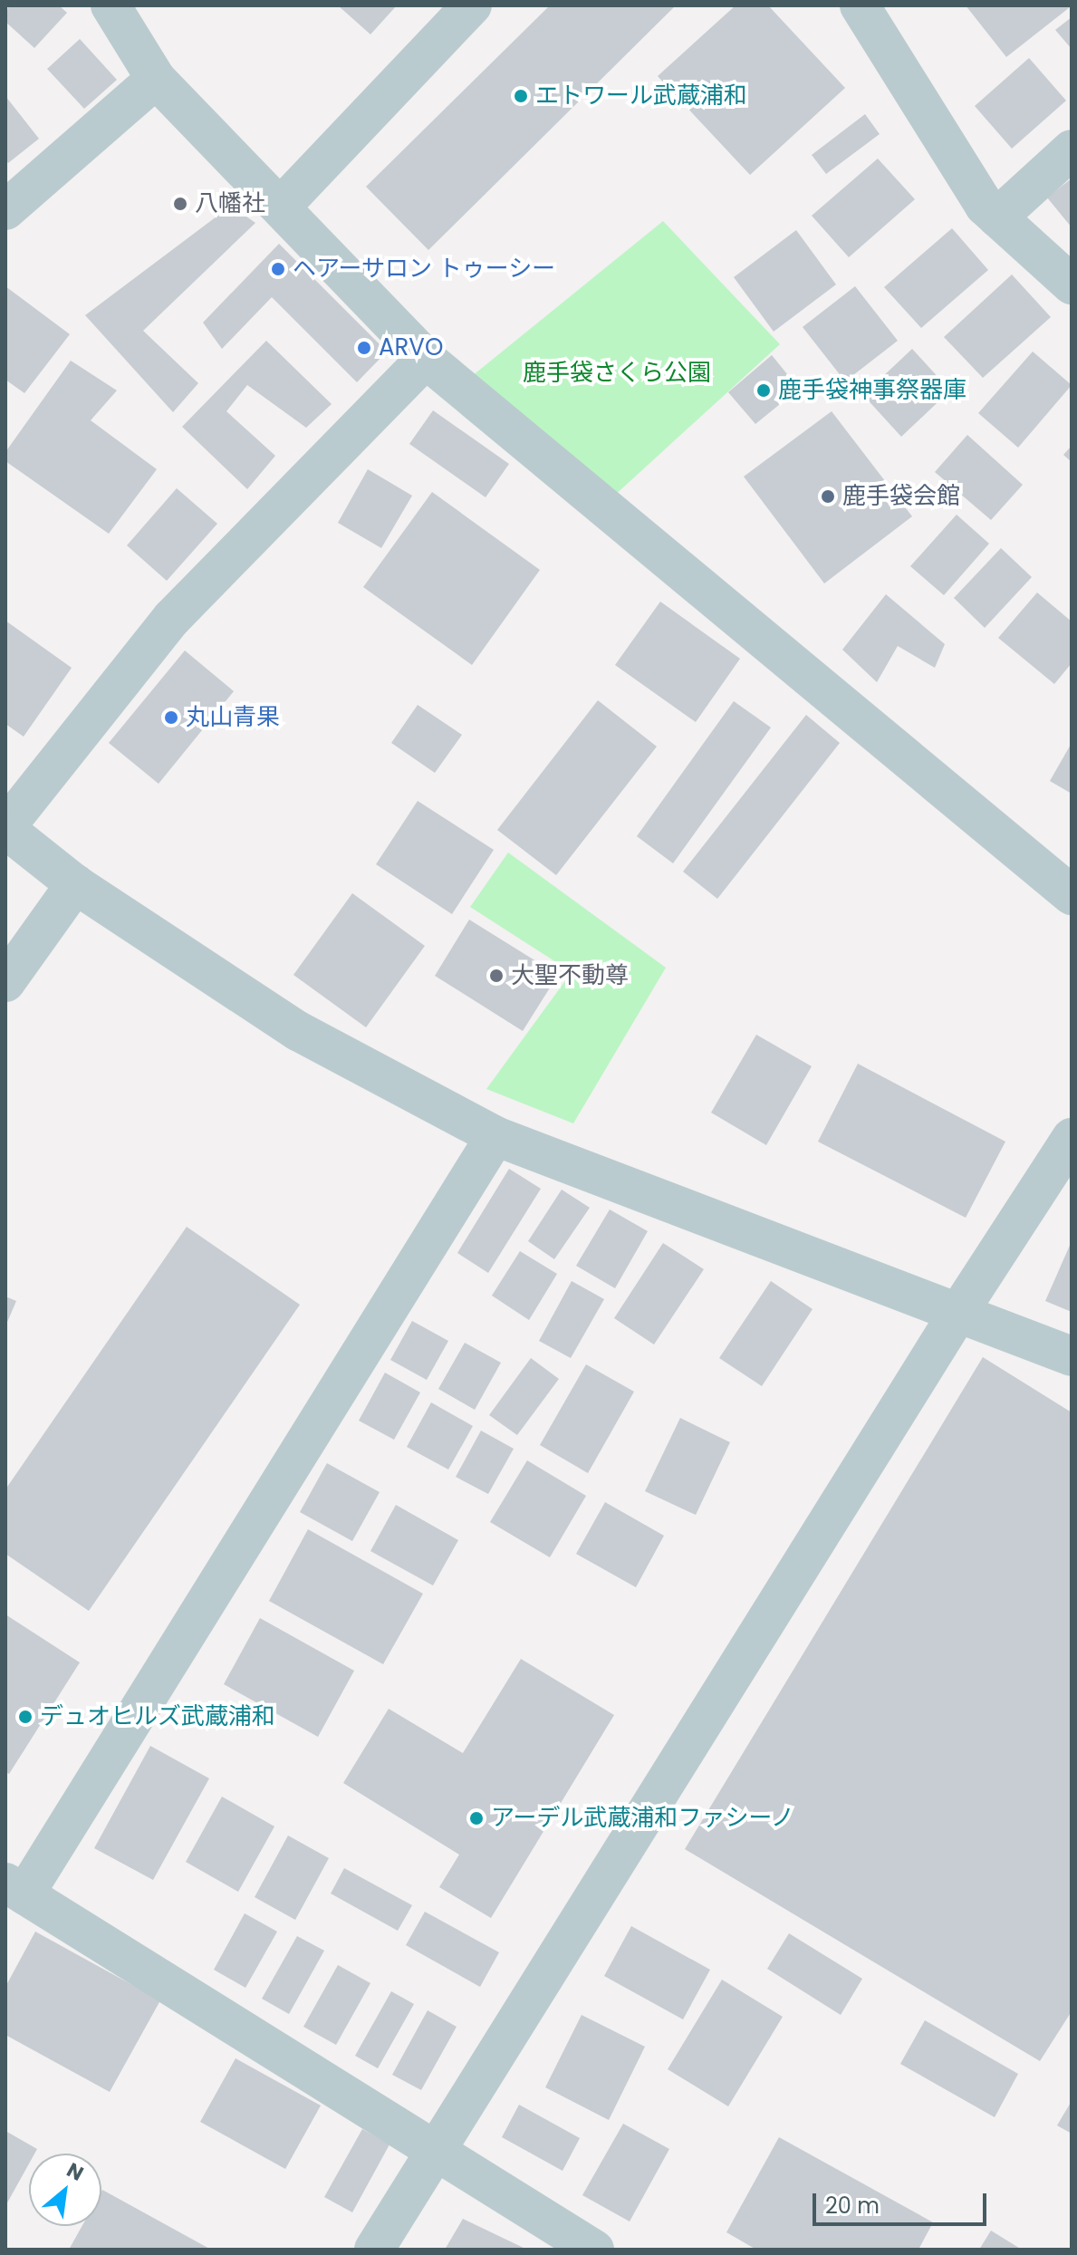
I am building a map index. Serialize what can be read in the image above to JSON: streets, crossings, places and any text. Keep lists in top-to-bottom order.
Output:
{
  "parks": ["鹿手袋さくら公園"],
  "places": [
    "エトワール武蔵浦和",
    "八幡社",
    "ヘアーサロン トゥーシー",
    "ARVO",
    "鹿手袋神事祭器庫",
    "鹿手袋会館",
    "丸山青果",
    "大聖不動尊",
    "デュオヒルズ武蔵浦和",
    "アーデル武蔵浦和ファシーノ"
  ],
  "scale_bar": "20 m",
  "north": "top right"
}
